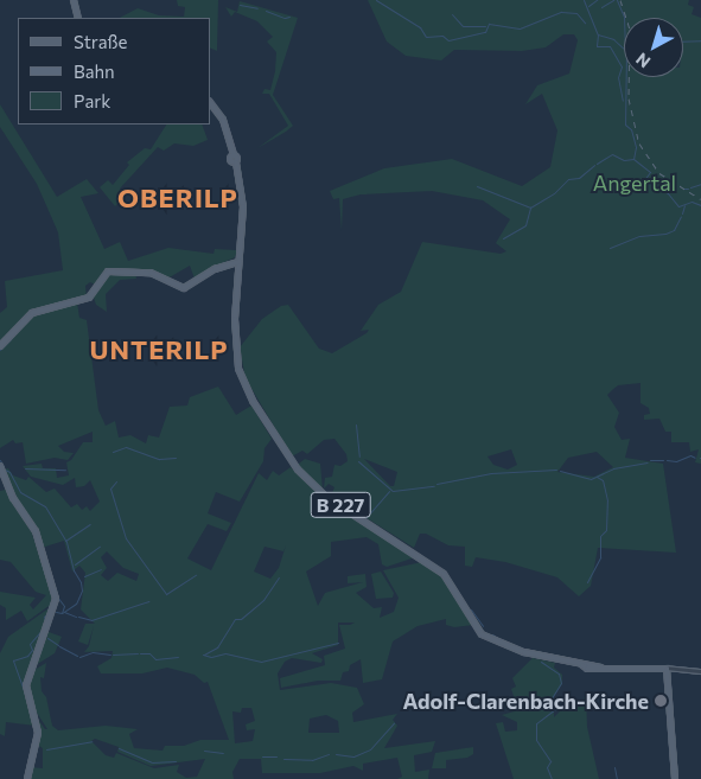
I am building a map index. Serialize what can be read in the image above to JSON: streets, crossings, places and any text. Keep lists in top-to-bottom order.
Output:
{
  "streets": {
    "main road": ["B 227"]
  },
  "districts": ["OBERILP", "UNTERILP"],
  "parks": ["Angertal"],
  "places": ["Adolf-Clarenbach-Kirche"],
  "legend": ["Straße", "Bahn", "Park"],
  "north": "bottom left"
}
